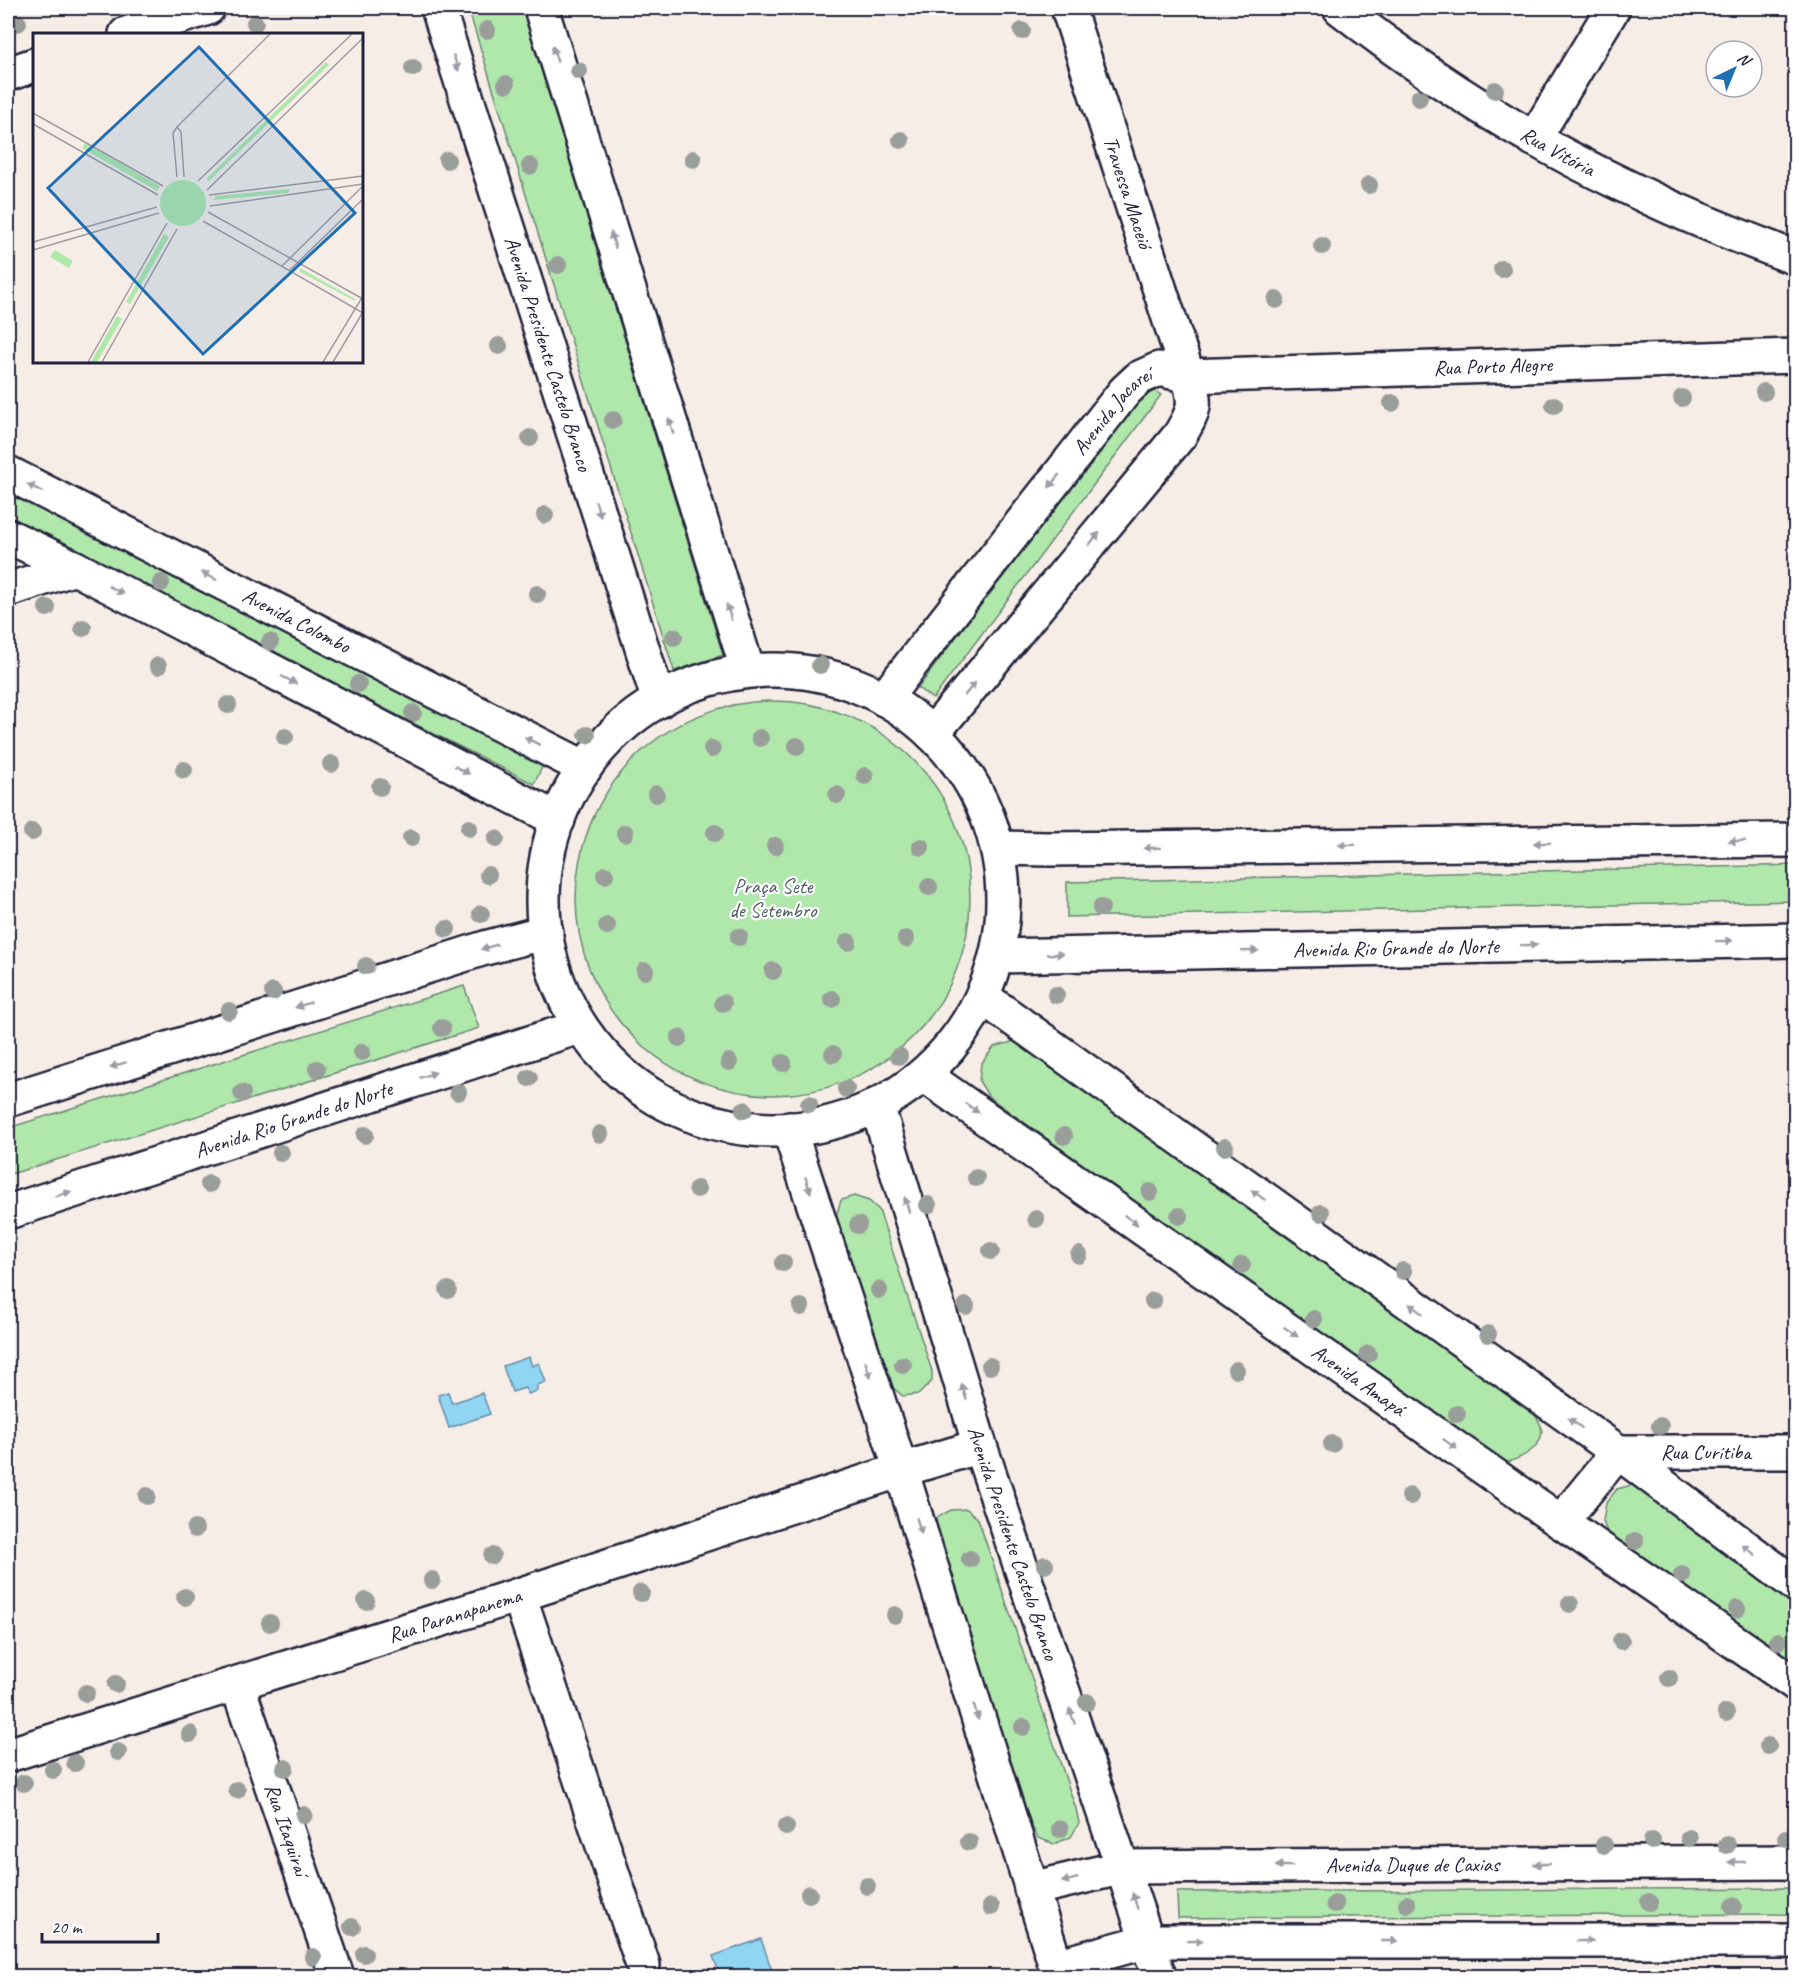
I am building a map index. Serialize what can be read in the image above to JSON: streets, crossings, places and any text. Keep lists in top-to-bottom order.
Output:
{
  "streets": {
    "street": [
      "Rua Vitória",
      "Travessa Maceió",
      "Avenida Presidente Castelo Branco",
      "Rua Porto Alegre",
      "Avenida Jacareí",
      "Avenida Colombo",
      "Avenida Rio Grande do Norte",
      "Avenida Amapá",
      "Rua Curitiba",
      "Rua Paranapanema",
      "Rua Itaquiraí",
      "Avenida Duque de Caxias"
    ]
  },
  "crossings": [
    ["Travessa Maceió", "Rua Porto Alegre"],
    ["Travessa Maceió", "Avenida Jacareí"],
    ["Avenida Presidente Castelo Branco", "Rua Paranapanema"],
    ["Avenida Presidente Castelo Branco", "Avenida Duque de Caxias"],
    ["Rua Porto Alegre", "Avenida Jacareí"],
    ["Rua Paranapanema", "Rua Itaquiraí"]
  ],
  "parks": ["Praça Sete de Setembro"],
  "scale_bar": "20 m",
  "north": "top right"
}
